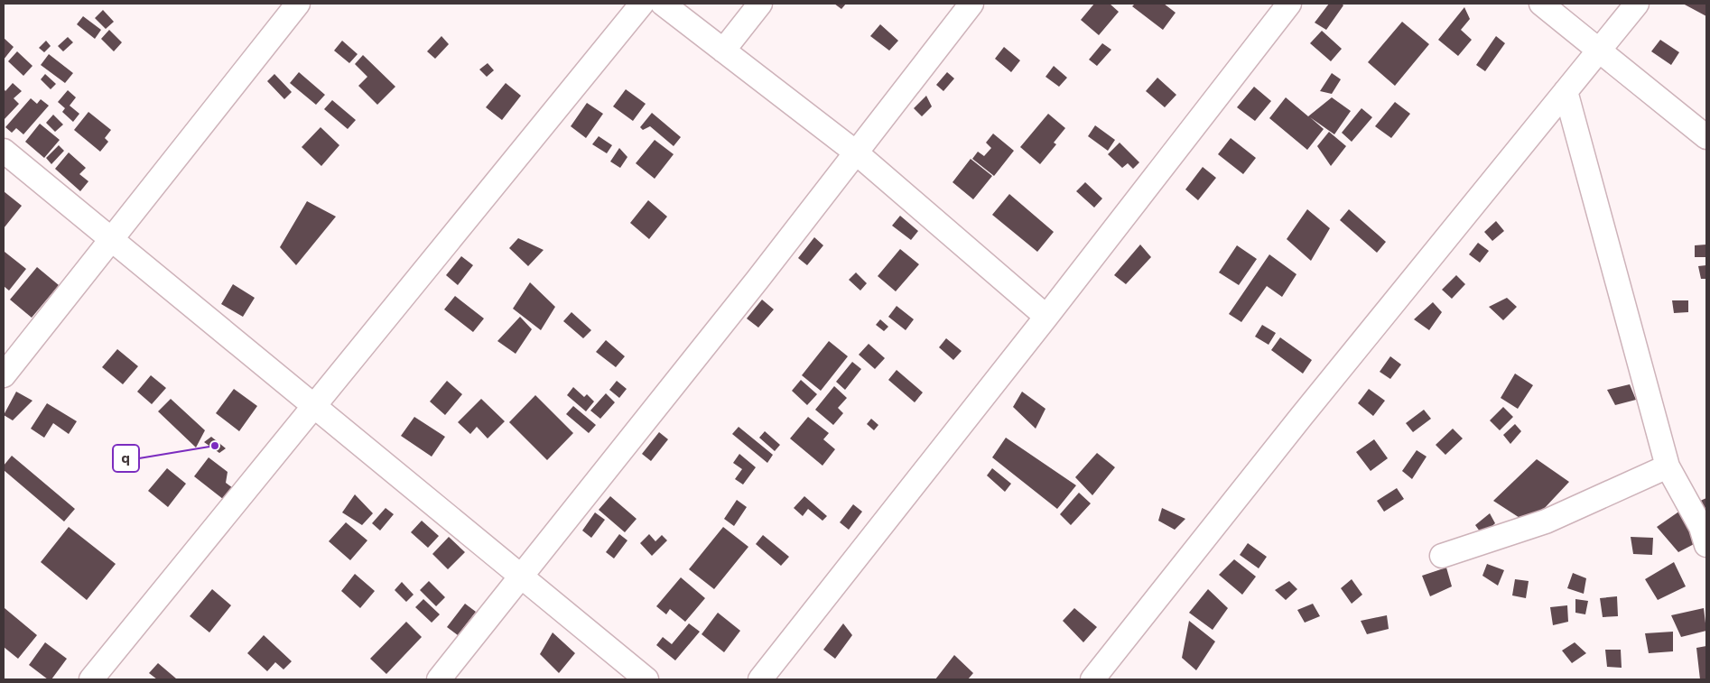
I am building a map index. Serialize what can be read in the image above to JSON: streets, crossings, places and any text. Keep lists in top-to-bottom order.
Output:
{
  "places": ["q"]
}
